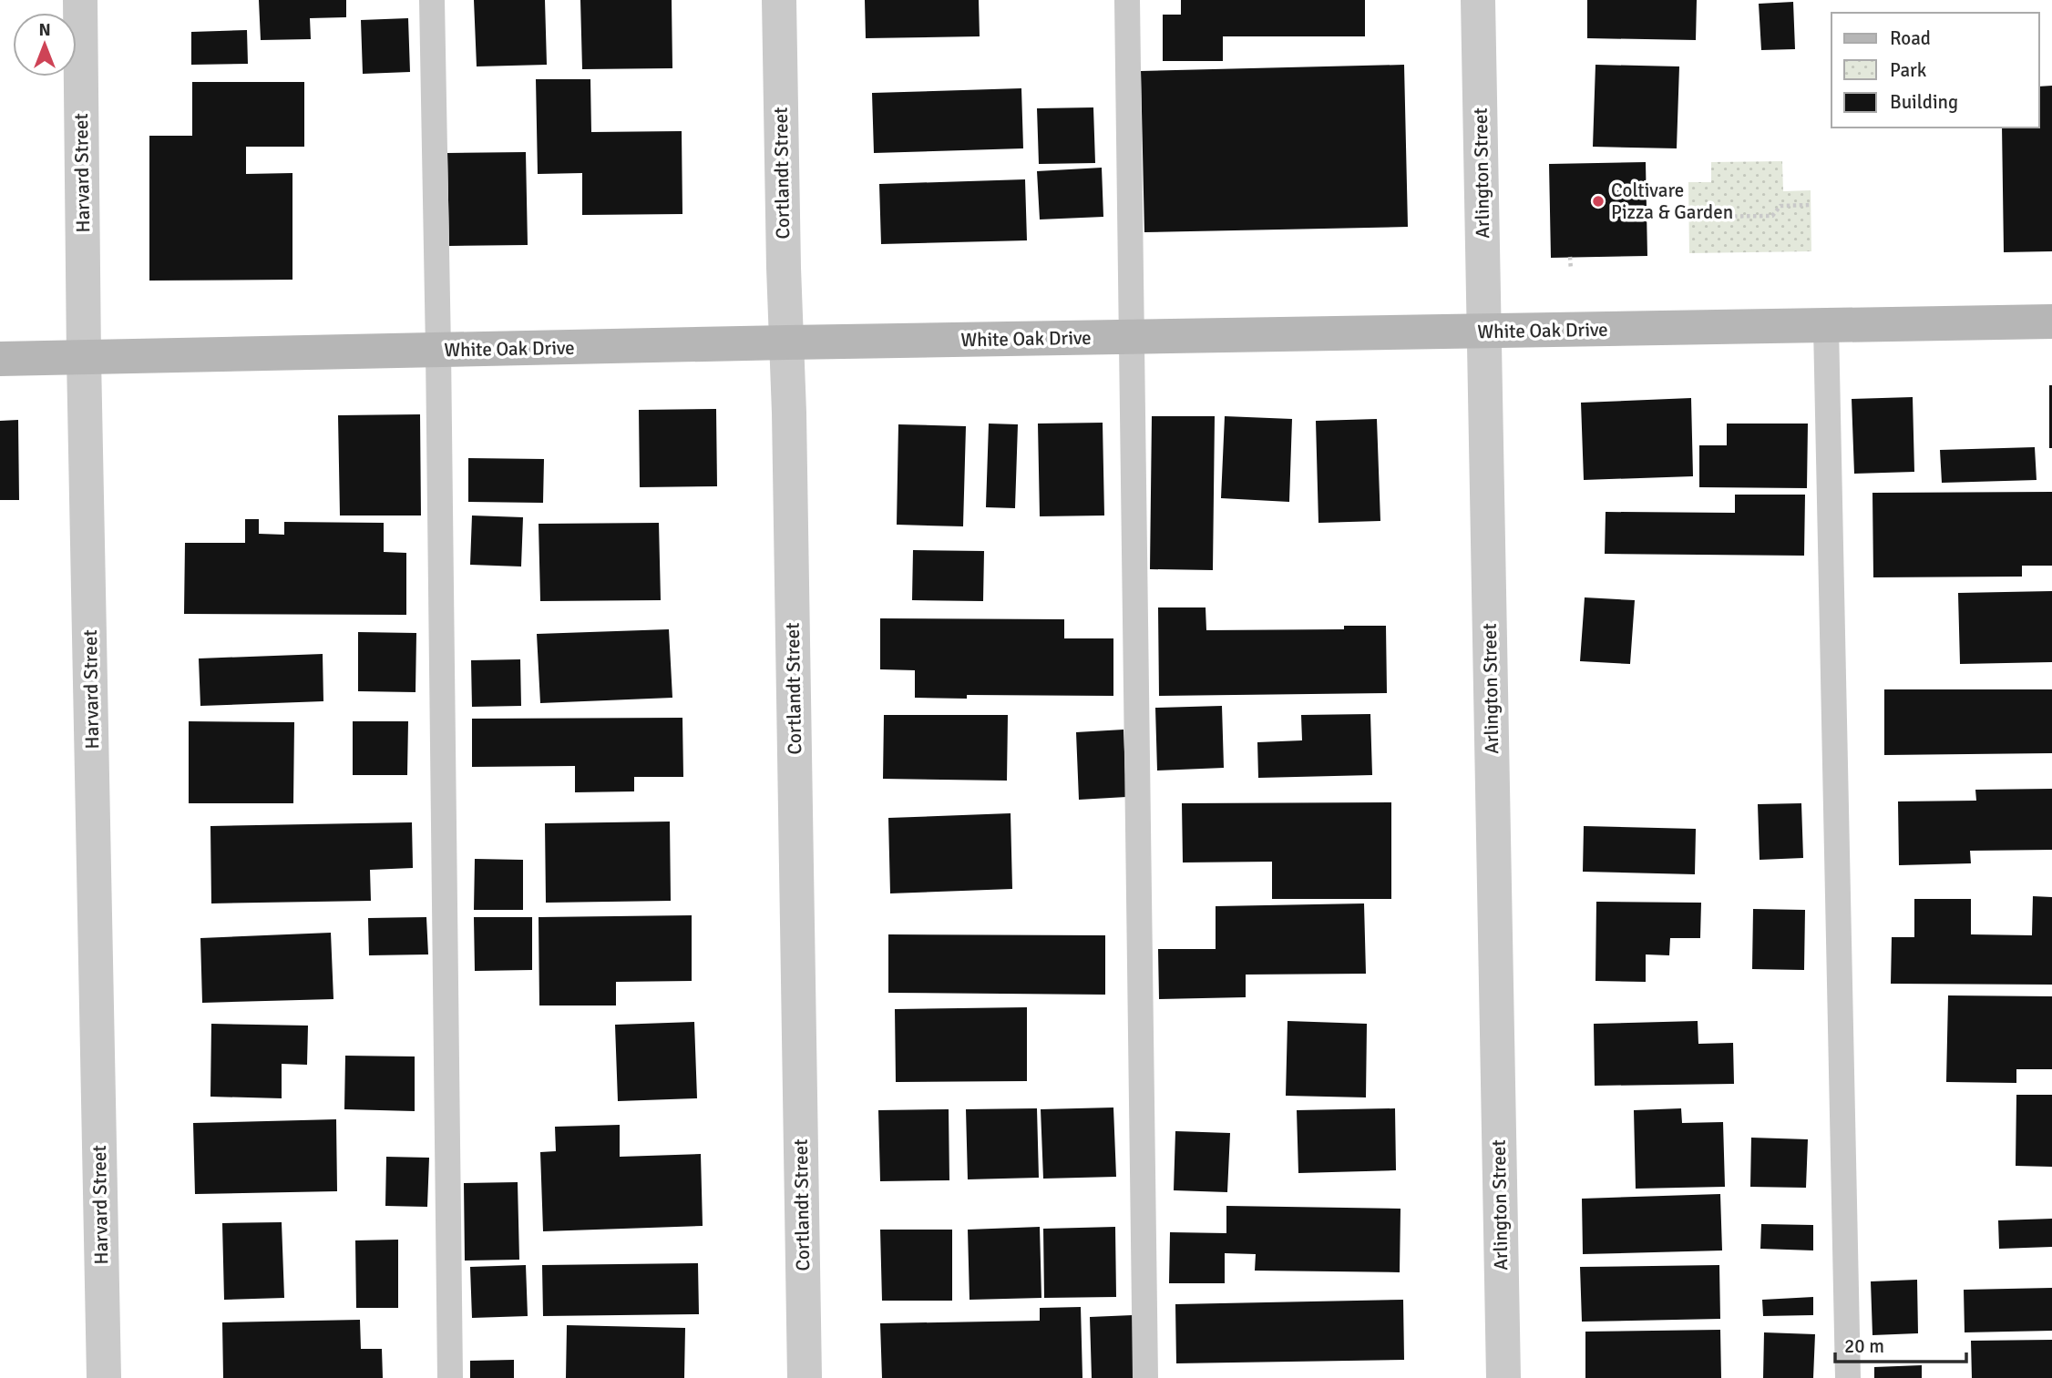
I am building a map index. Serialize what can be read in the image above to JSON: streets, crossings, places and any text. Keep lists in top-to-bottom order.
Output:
{
  "streets": {
    "main road": ["White Oak Drive"],
    "street": ["Harvard Street", "Cortlandt Street", "Arlington Street"]
  },
  "crossings": [
    ["Harvard Street", "White Oak Drive"],
    ["Cortlandt Street", "White Oak Drive"],
    ["Arlington Street", "White Oak Drive"]
  ],
  "places": ["Coltivare Pizza & Garden"],
  "legend": ["Road", "Park", "Building"],
  "scale_bar": "20 m",
  "north": "top"
}
